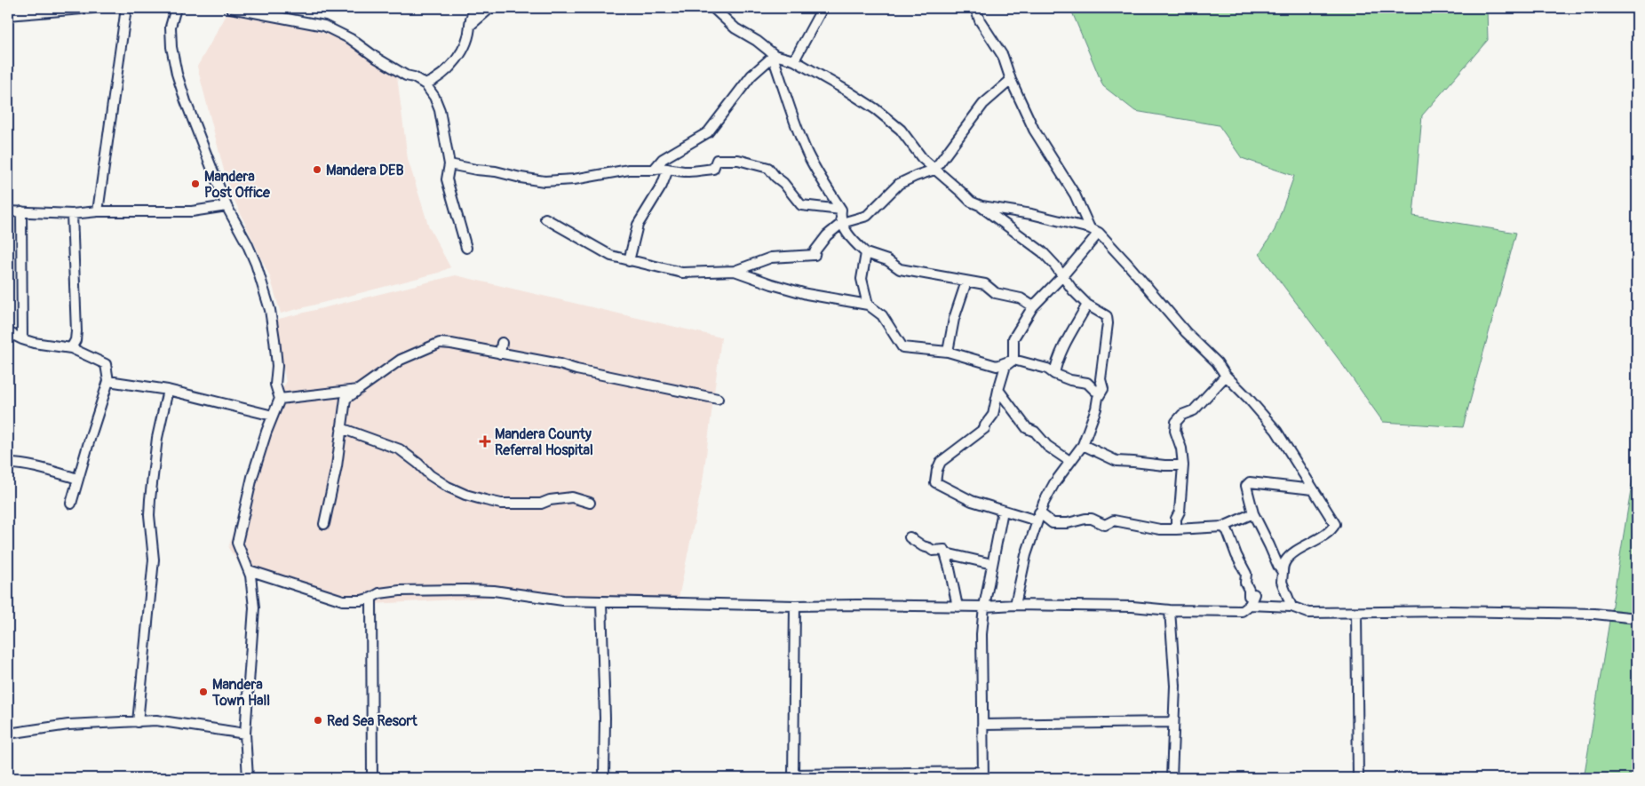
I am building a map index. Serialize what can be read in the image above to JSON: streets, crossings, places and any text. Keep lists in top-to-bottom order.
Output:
{
  "places": {
    "other": [
      "Mandera DEB",
      "Mandera Post Office",
      "Mandera Town Hall",
      "Red Sea Resort"
    ],
    "health": ["Mandera County Referral Hospital"]
  }
}
